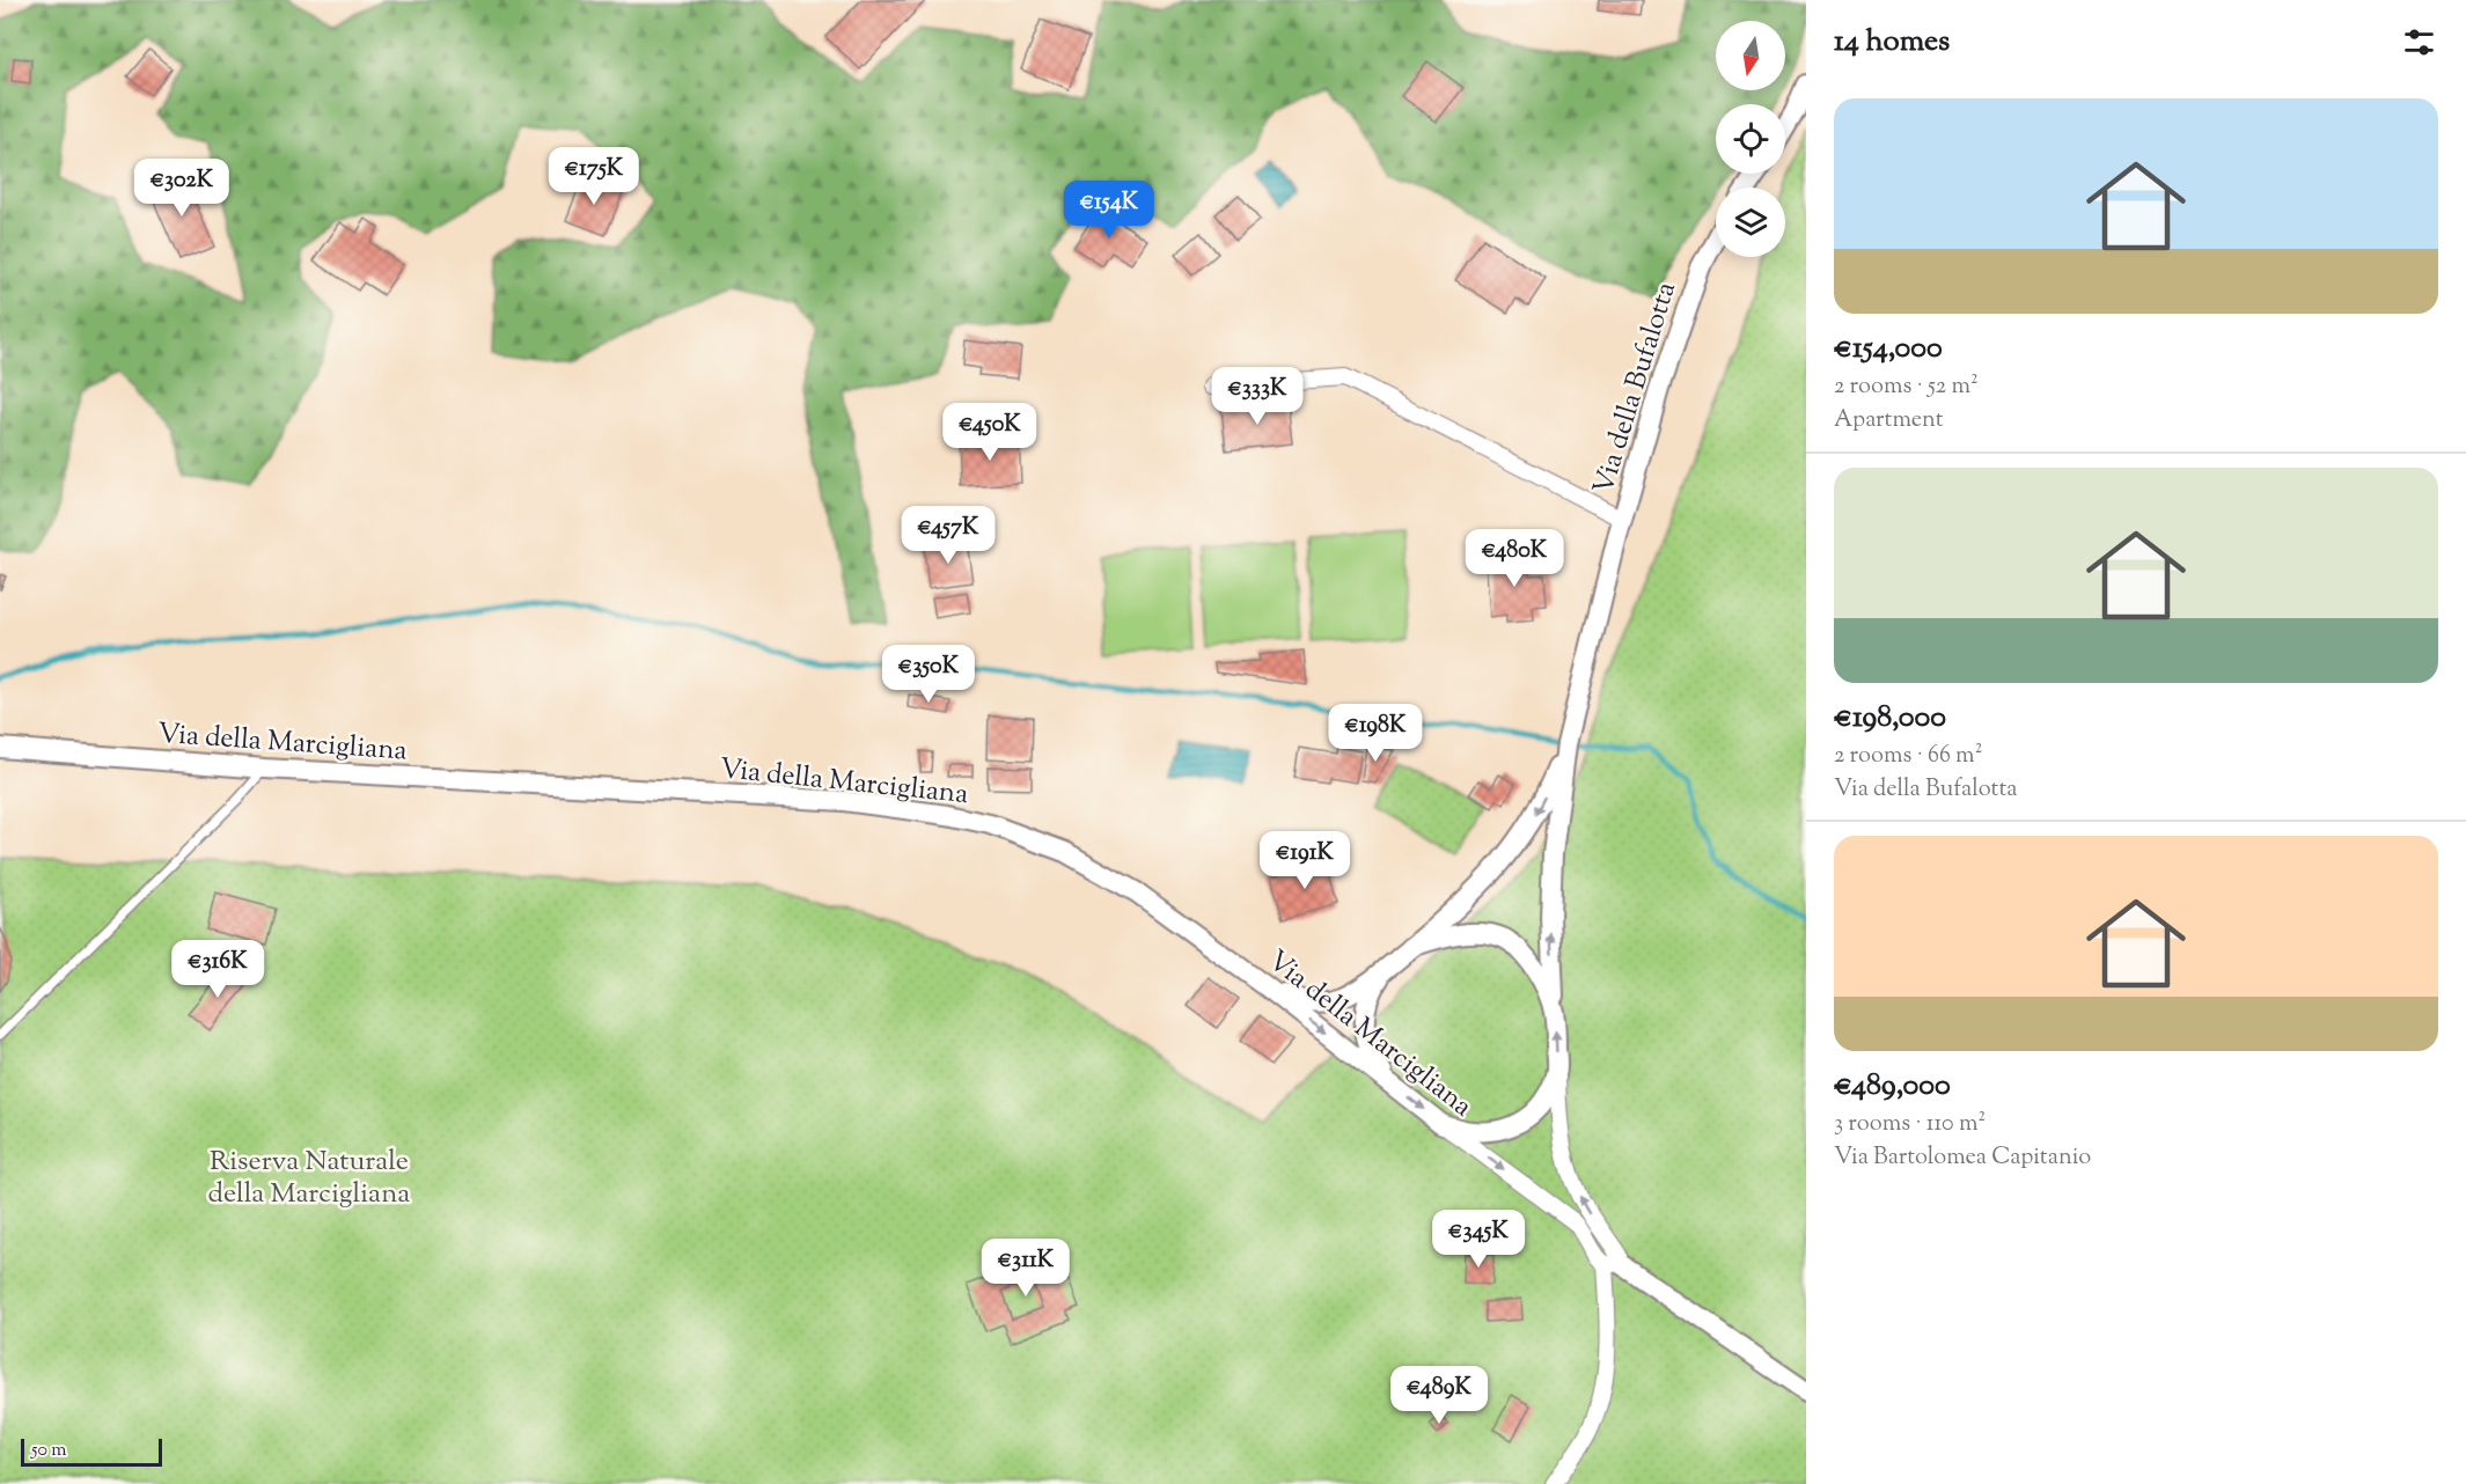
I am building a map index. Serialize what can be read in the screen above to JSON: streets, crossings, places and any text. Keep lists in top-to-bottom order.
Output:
{
  "streets": {
    "street": ["Via della Bufalotta", "Via della Marcigliana"]
  },
  "crossings": [
    ["Via della Bufalotta", "Via della Marcigliana"]
  ],
  "parks": ["Riserva Naturale della Marcigliana"],
  "scale_bar": "50 m",
  "north": "bottom",
  "page": {
    "heading": "14 homes",
    "list": [
      {
        "name": "€154,000",
        "note": "2 rooms · 52 m² · Apartment"
      },
      {
        "name": "€198,000",
        "note": "2 rooms · 66 m² · Via della Bufalotta"
      },
      {
        "name": "€489,000",
        "note": "3 rooms · 110 m² · Via Bartolomea Capitanio"
      }
    ],
    "price": [
      "€175K",
      "€302K",
      "€154K",
      "€333K",
      "€450K",
      "€457K",
      "€480K",
      "€350K",
      "€198K",
      "€191K",
      "€316K",
      "€345K",
      "€311K",
      "€489K"
    ],
    "scale": "50 m"
  }
}
